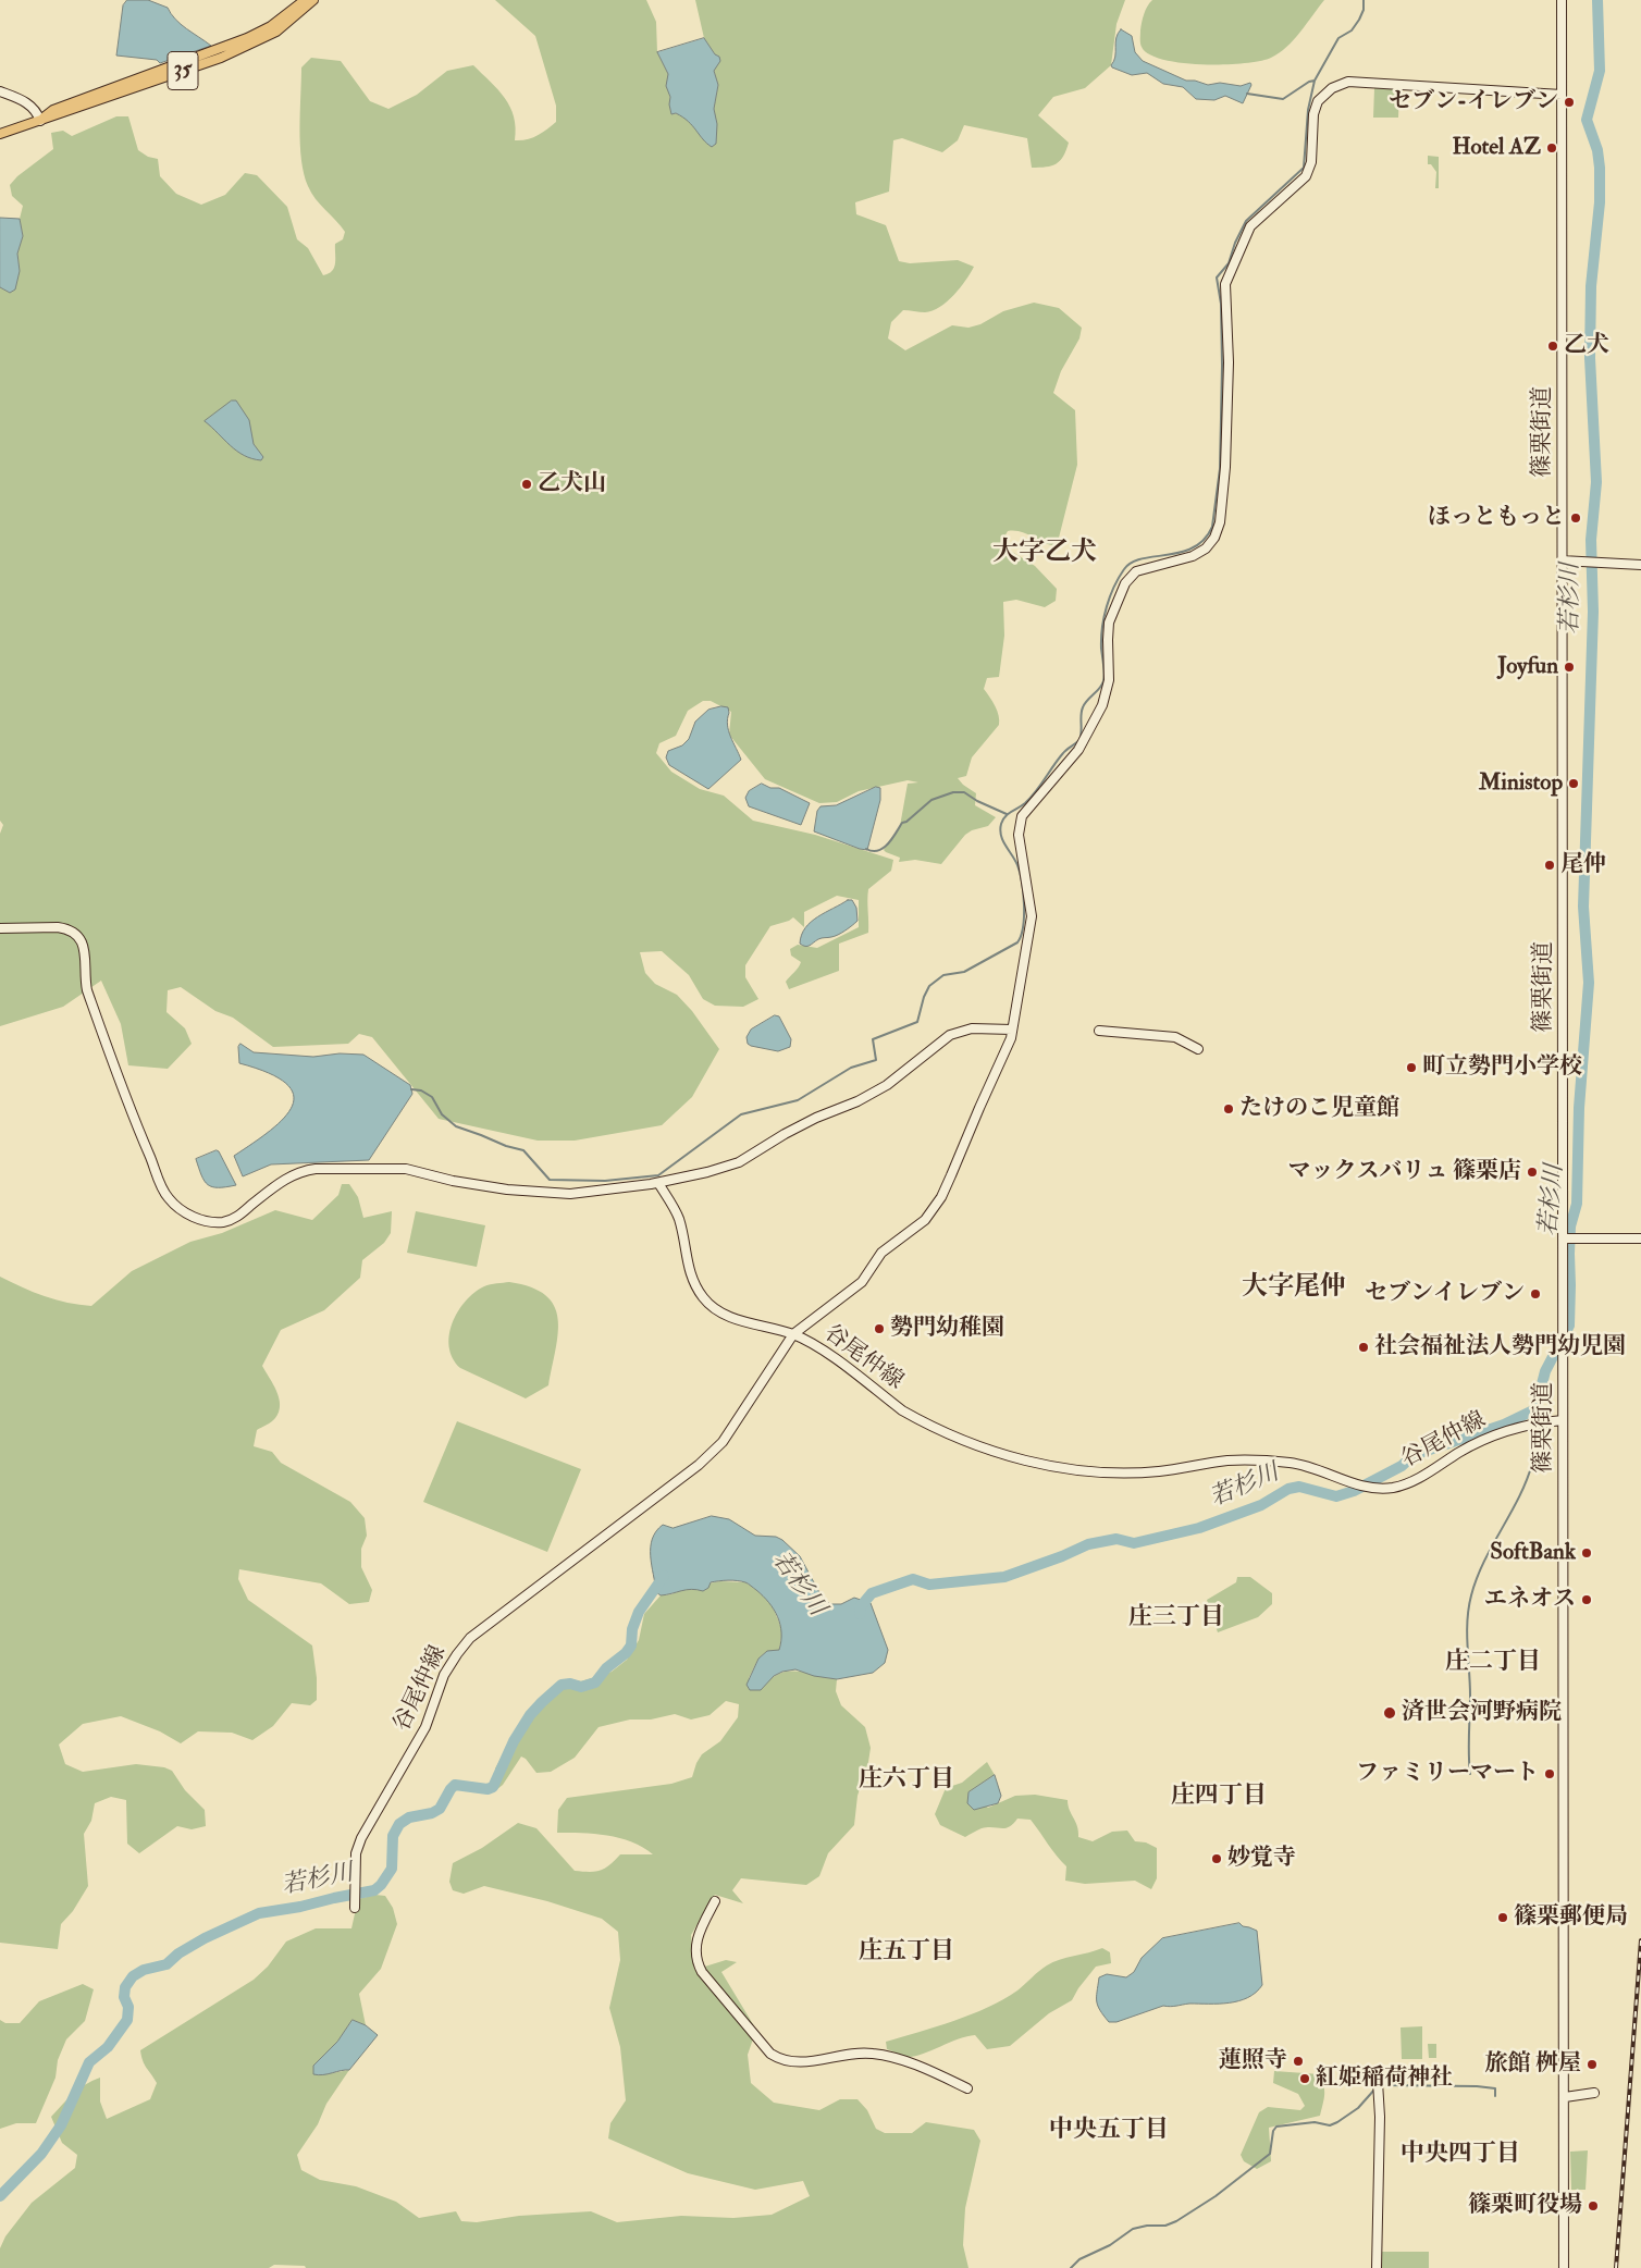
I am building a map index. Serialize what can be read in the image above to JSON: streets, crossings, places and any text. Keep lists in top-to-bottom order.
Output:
{
  "streets": {
    "main road": ["35"],
    "street": ["篠栗街道", "谷尾仲線"]
  },
  "crossings": [
    ["篠栗街道", "谷尾仲線"]
  ],
  "districts": [
    "大字乙犬",
    "大字尾仲",
    "庄三丁目",
    "庄二丁目",
    "庄六丁目",
    "庄四丁目",
    "庄五丁目",
    "中央五丁目",
    "中央四丁目"
  ],
  "water": ["若杉川"],
  "places": [
    "セブン-イレブン",
    "Hotel AZ",
    "乙犬",
    "乙犬山",
    "ほっともっと",
    "Joyfun",
    "Ministop",
    "尾仲",
    "町立勢門小学校",
    "たけのこ児童館",
    "マックスバリュ 篠栗店",
    "セブンイレブン",
    "勢門幼稚園",
    "社会福祉法人勢門幼児園",
    "SoftBank",
    "エネオス",
    "済世会河野病院",
    "ファミリーマート",
    "妙覚寺",
    "篠栗郵便局",
    "蓮照寺",
    "旅館 桝屋",
    "紅姫稲荷神社",
    "篠栗町役場"
  ]
}
